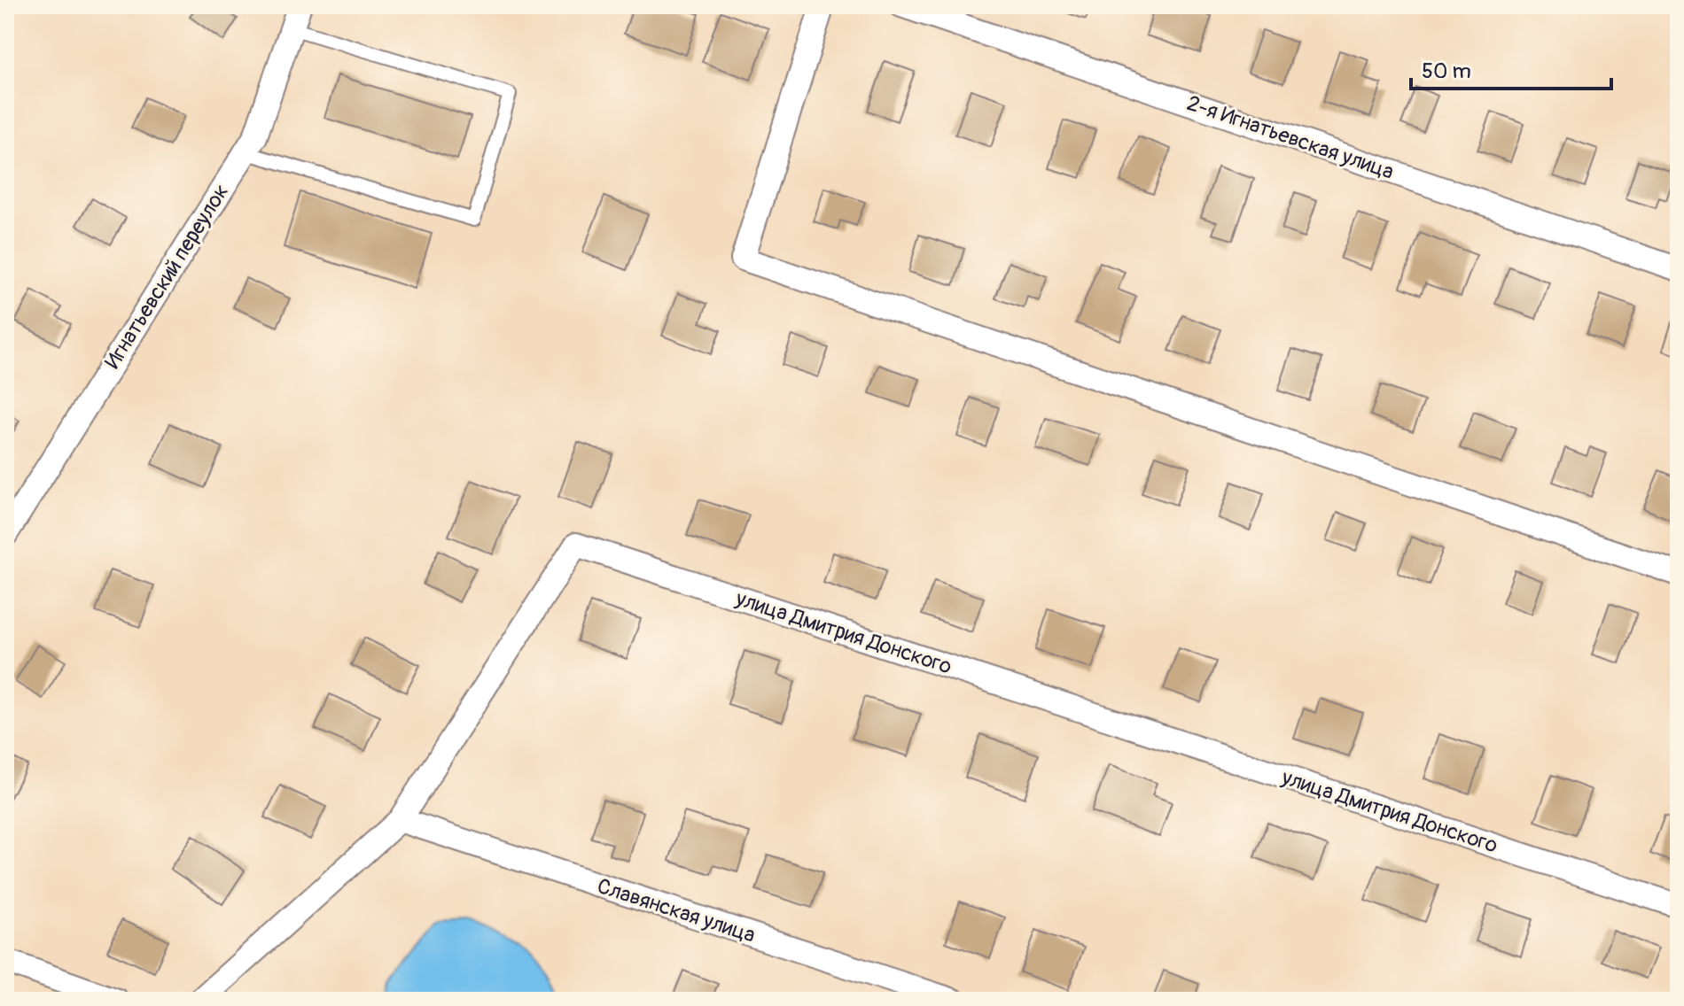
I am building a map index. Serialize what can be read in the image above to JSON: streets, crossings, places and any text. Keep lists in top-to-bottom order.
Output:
{
  "streets": {
    "street": [
      "2-я Игнатьевская улица",
      "Игнатьевский переулок",
      "улица Дмитрия Донского",
      "Славянская улица"
    ]
  },
  "crossings": [
    ["улица Дмитрия Донского", "Славянская улица"]
  ],
  "scale_bar": "50 m"
}
